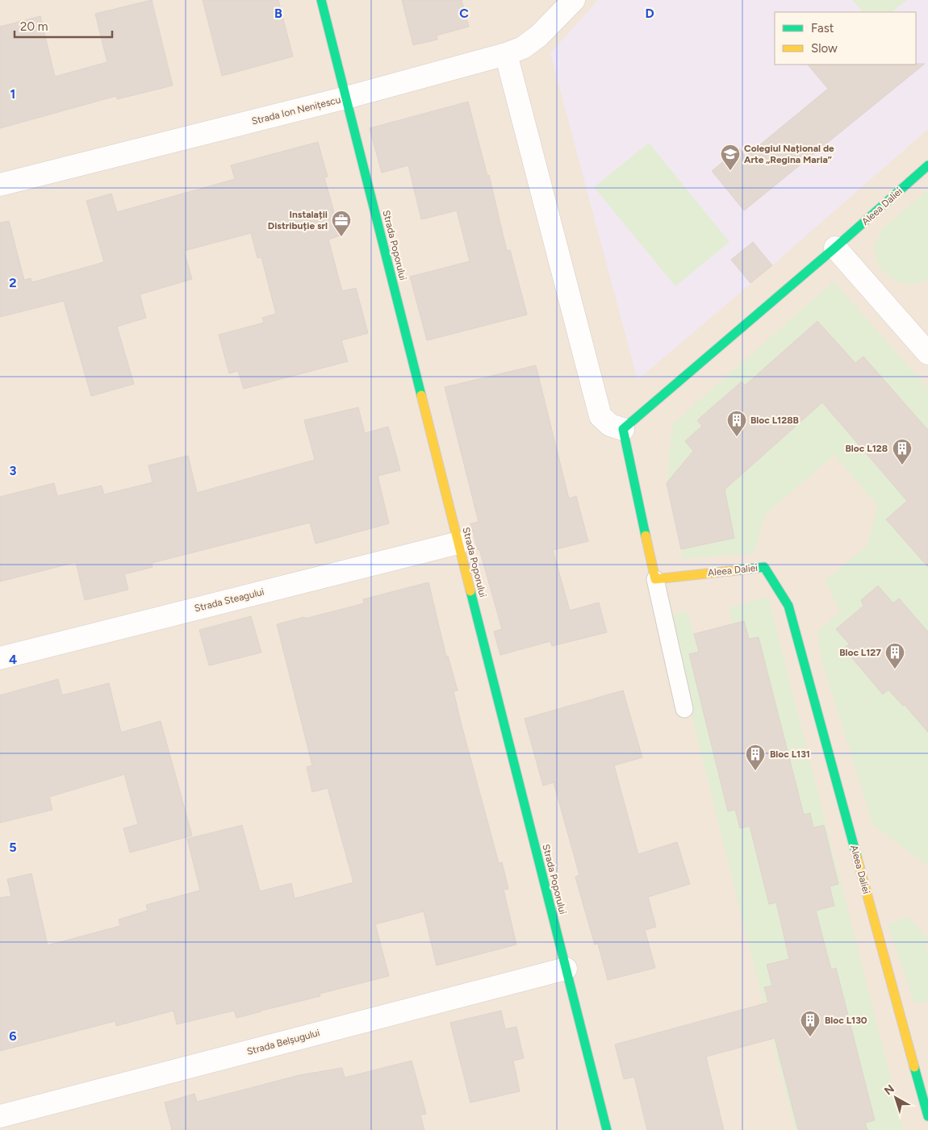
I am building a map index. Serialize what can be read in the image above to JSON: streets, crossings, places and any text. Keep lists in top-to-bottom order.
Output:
{
  "streets": {
    "street": [
      "Strada Ion Nenițescu",
      "Aleea Daliei",
      "Strada Poporului",
      "Strada Steagului",
      "Strada Belșugului"
    ]
  },
  "crossings": [
    ["Strada Ion Nenițescu", "Strada Poporului"],
    ["Strada Poporului", "Strada Steagului"],
    ["Strada Poporului", "Strada Belșugului"]
  ],
  "places": {
    "school or university": ["Colegiul Național de Arte „Regina Maria”"],
    "office": ["Instalații Distribuție srl"],
    "building": [
      "Bloc L128B",
      "Bloc L128",
      "Bloc L127",
      "Bloc L131",
      "Bloc L130"
    ]
  },
  "legend": ["Fast", "Slow"],
  "scale_bar": "20 m",
  "north": "top left",
  "grid": {
    "columns": ["B", "C", "D"],
    "rows": [
      "1",
      "2",
      "3",
      "4",
      "5",
      "6"
    ]
  }
}
